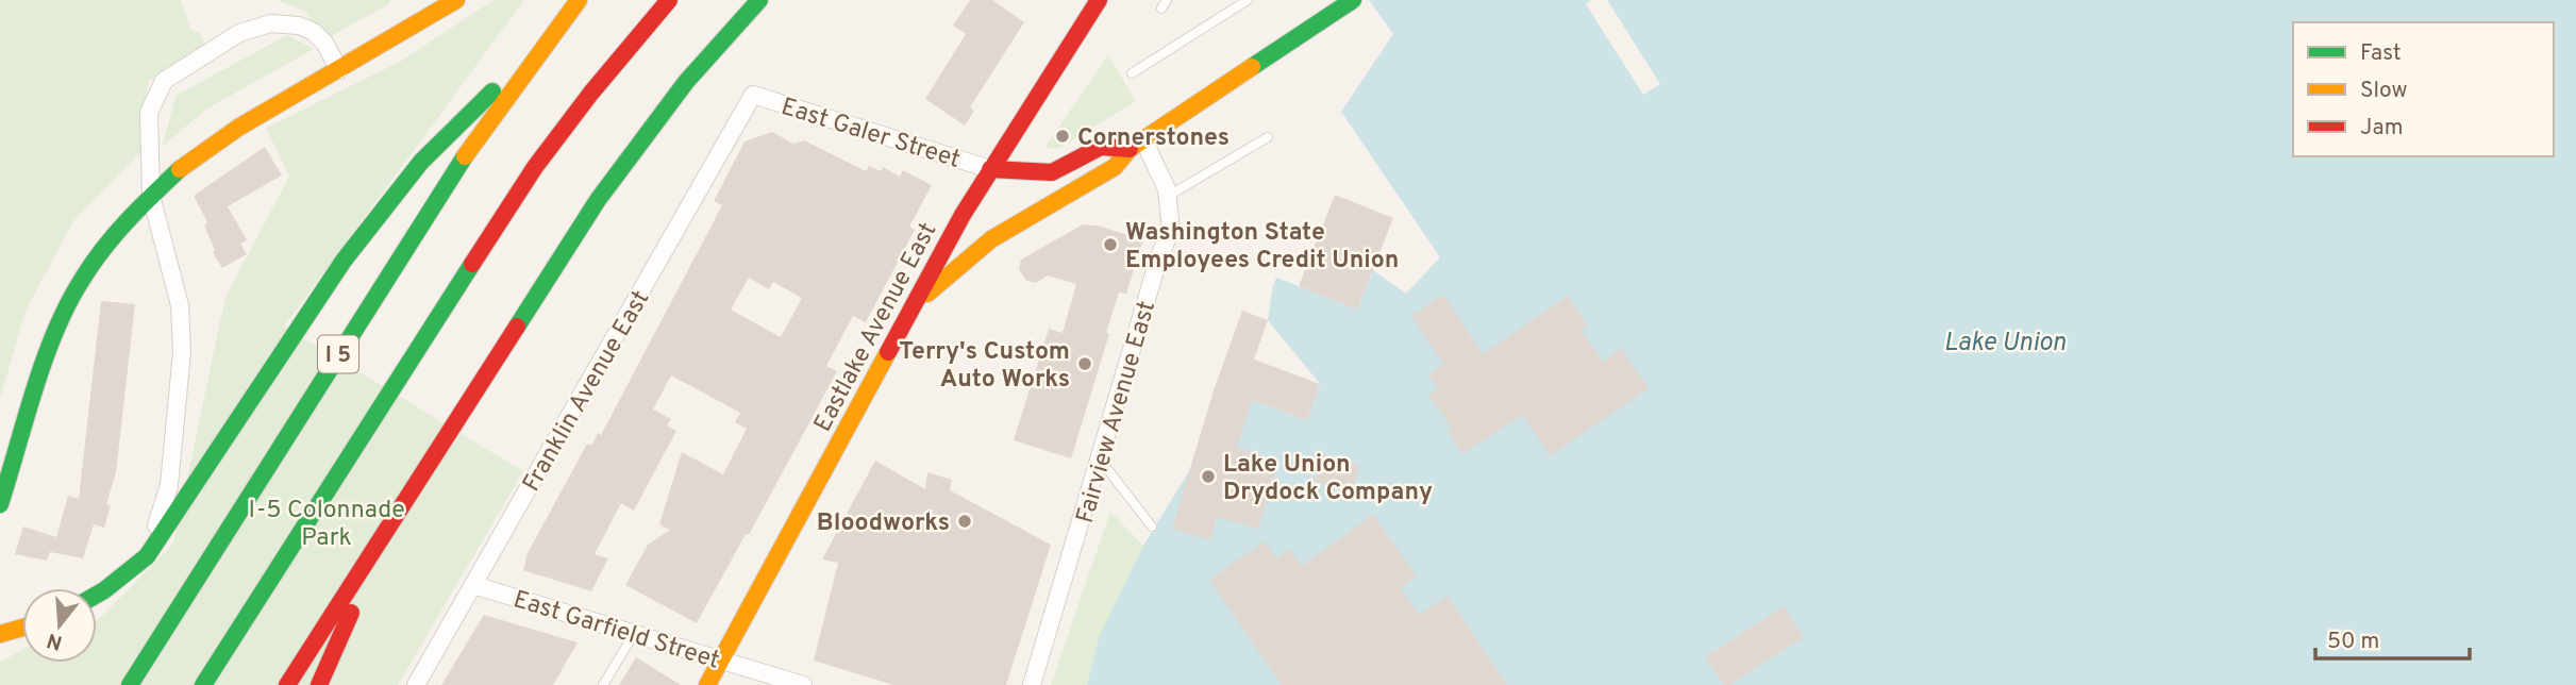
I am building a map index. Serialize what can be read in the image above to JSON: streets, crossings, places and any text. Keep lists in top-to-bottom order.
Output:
{
  "streets": {
    "main road": ["Eastlake Avenue East", "I 5"],
    "street": [
      "East Galer Street",
      "Franklin Avenue East",
      "Fairview Avenue East",
      "East Garfield Street"
    ]
  },
  "crossings": [
    ["East Galer Street", "Eastlake Avenue East"],
    ["East Galer Street", "Franklin Avenue East"],
    ["Eastlake Avenue East", "East Garfield Street"],
    ["Franklin Avenue East", "East Garfield Street"]
  ],
  "water": ["Lake Union"],
  "parks": ["I-5 Colonnade Park"],
  "places": [
    "Cornerstones",
    "Washington State Employees Credit Union",
    "Terry's Custom Auto Works",
    "Lake Union Drydock Company",
    "Bloodworks"
  ],
  "legend": ["Fast", "Slow", "Jam"],
  "scale_bar": "50 m",
  "north": "bottom"
}
